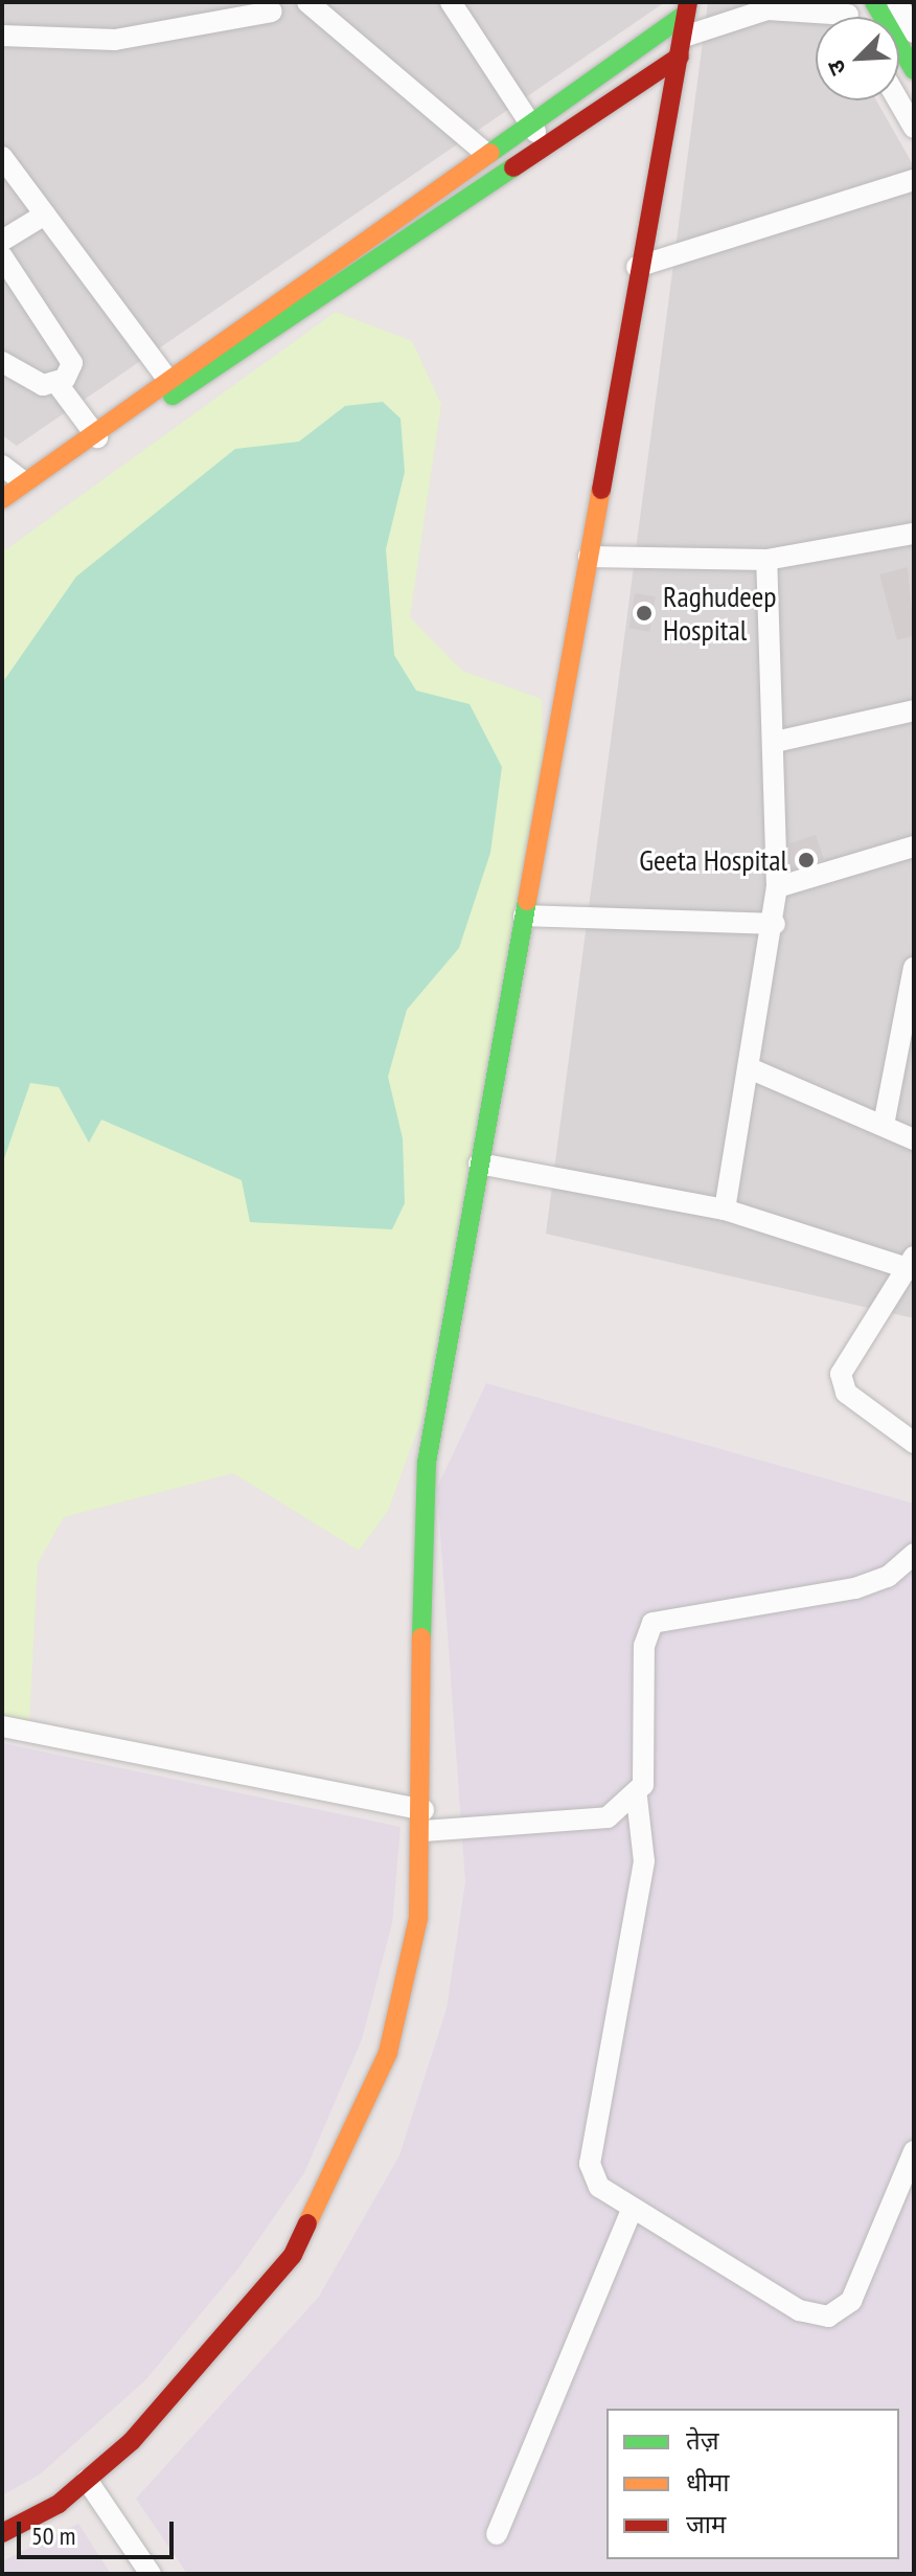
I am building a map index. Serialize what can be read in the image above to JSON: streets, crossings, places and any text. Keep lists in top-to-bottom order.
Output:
{
  "places": ["Raghudeep Hospital", "Geeta Hospital"],
  "legend": ["तेज़", "धीमा", "जाम"],
  "scale_bar": "50 m",
  "north": "bottom left"
}
